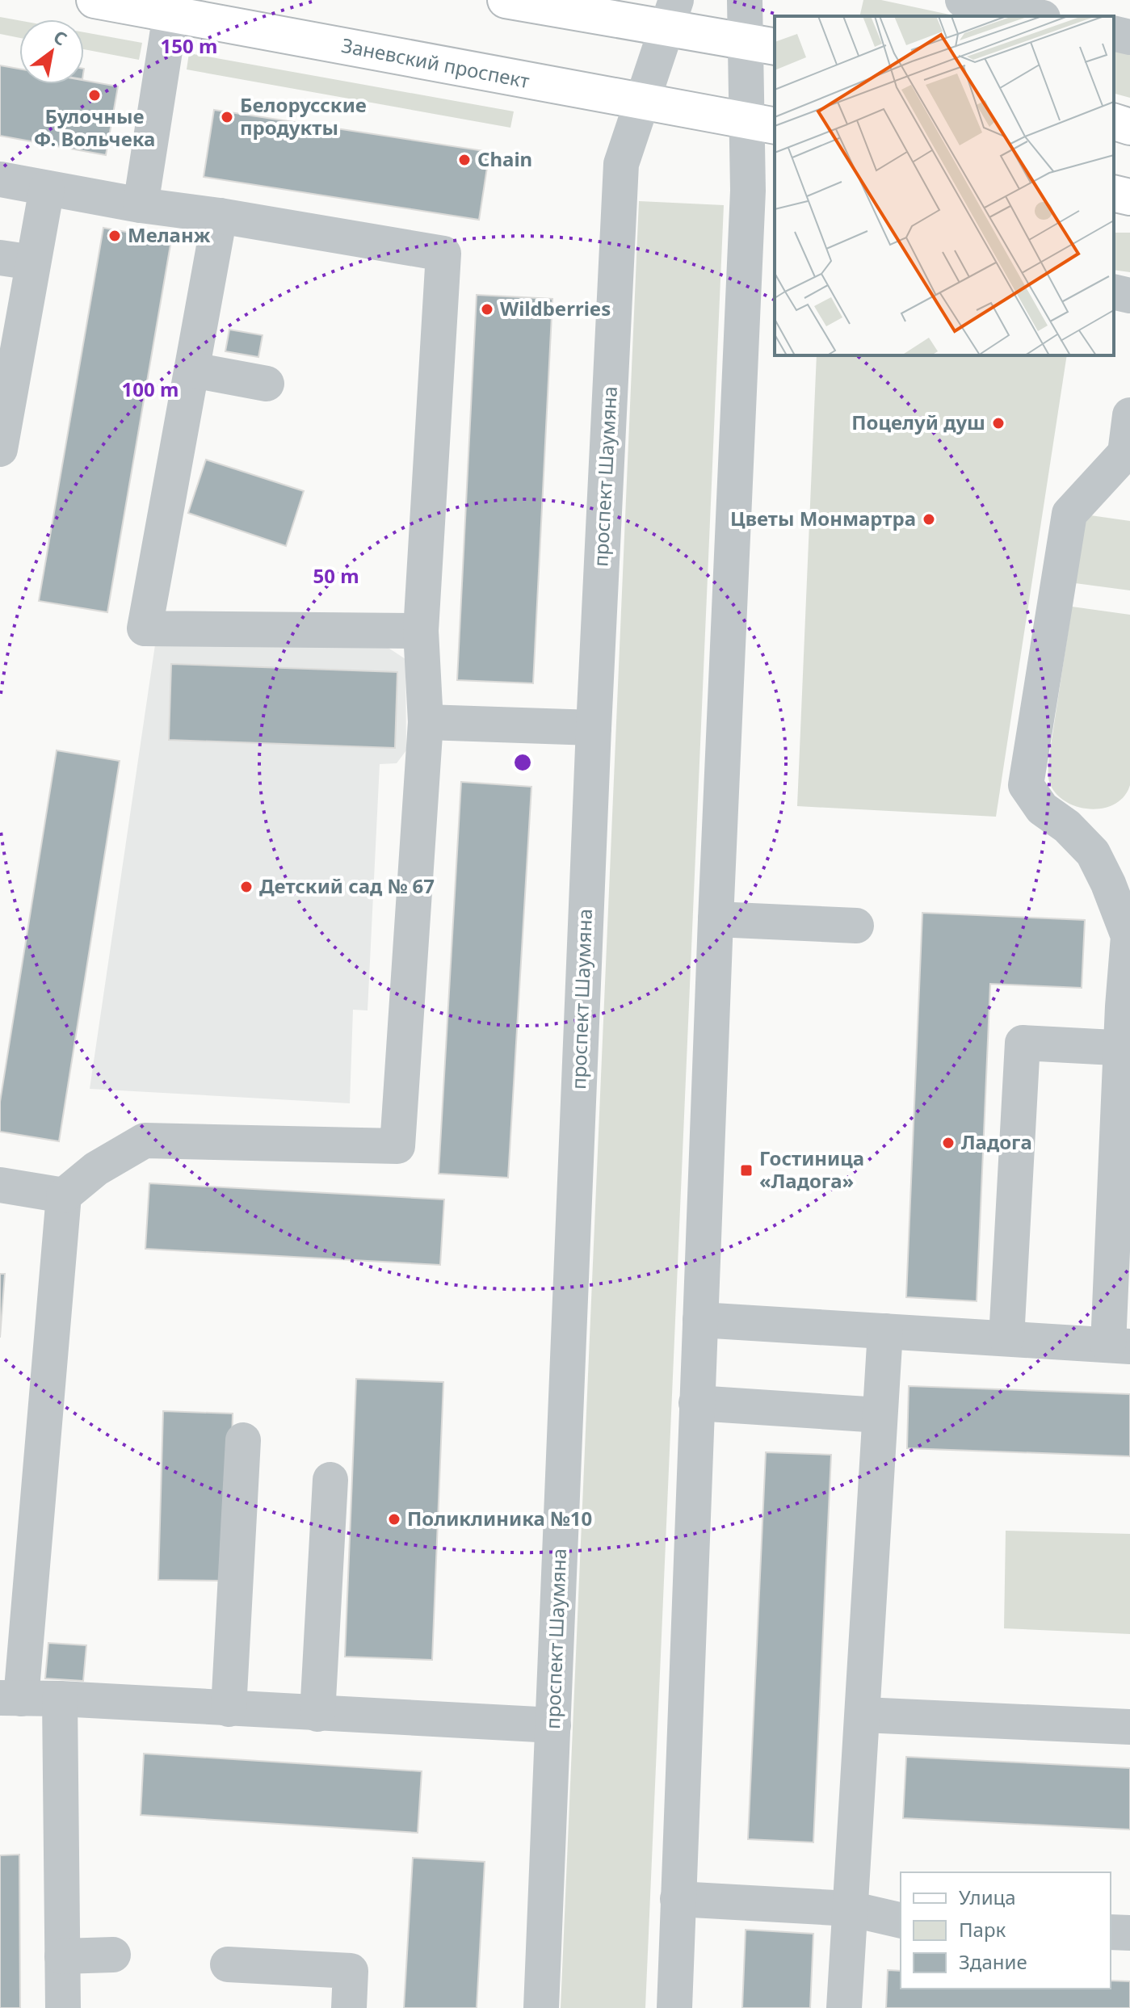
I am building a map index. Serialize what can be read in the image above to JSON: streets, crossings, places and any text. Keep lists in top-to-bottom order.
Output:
{
  "streets": {
    "main road": ["Заневский проспект"],
    "street": ["проспект Шаумяна"]
  },
  "crossings": [
    ["Заневский проспект", "проспект Шаумяна"]
  ],
  "places": {
    "other": [
      "Булочные Ф. Вольчека",
      "Белорусские продукты",
      "Chain",
      "Меланж",
      "Wildberries",
      "Поцелуй душ",
      "Цветы Монмартра",
      "Детский сад № 67",
      "Ладога",
      "Поликлиника №10"
    ],
    "transit": ["Гостиница «Ладога»"]
  },
  "legend": ["Улица", "Парк", "Здание"],
  "north": "top right",
  "rings": ["150 m", "100 m", "50 m"]
}
